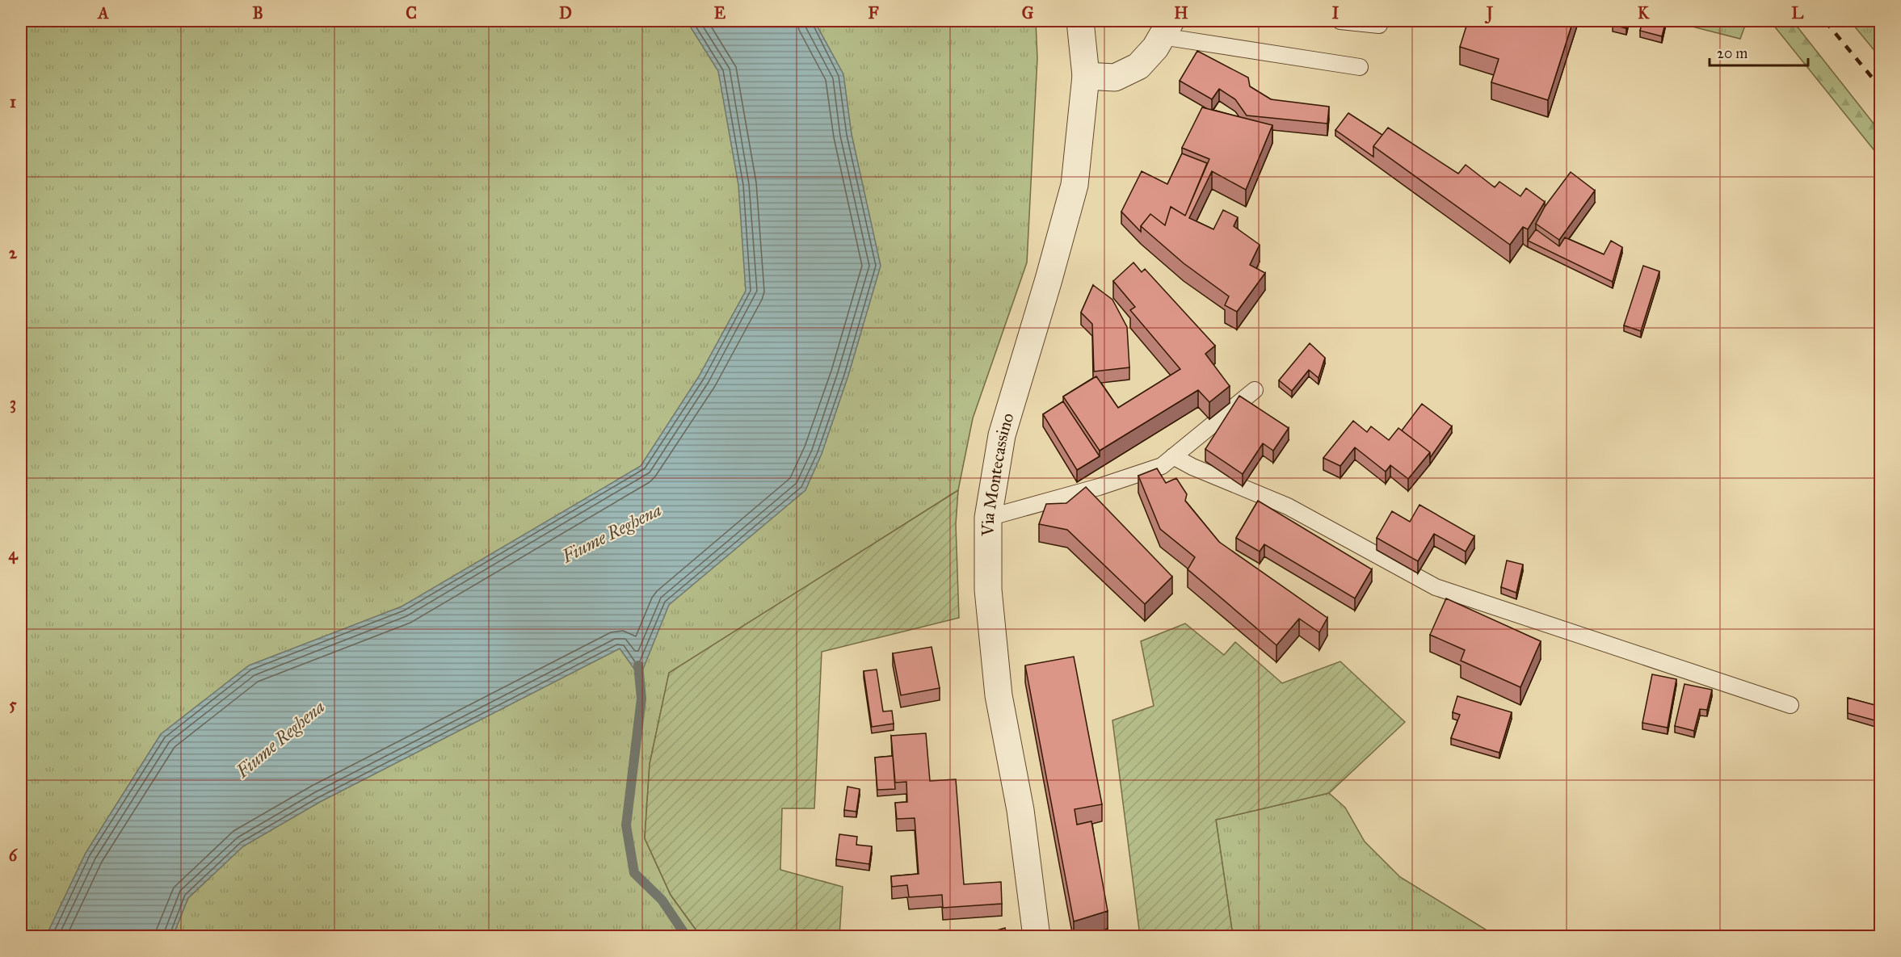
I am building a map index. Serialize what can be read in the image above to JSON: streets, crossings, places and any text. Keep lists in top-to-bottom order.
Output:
{
  "streets": {
    "street": ["Via Montecassino"]
  },
  "water": ["Fiume Reghena"],
  "scale_bar": "20 m",
  "grid": {
    "columns": [
      "A",
      "B",
      "C",
      "D",
      "E",
      "F",
      "G",
      "H",
      "I",
      "J",
      "K",
      "L"
    ],
    "rows": [
      "1",
      "2",
      "3",
      "4",
      "5",
      "6"
    ]
  }
}
